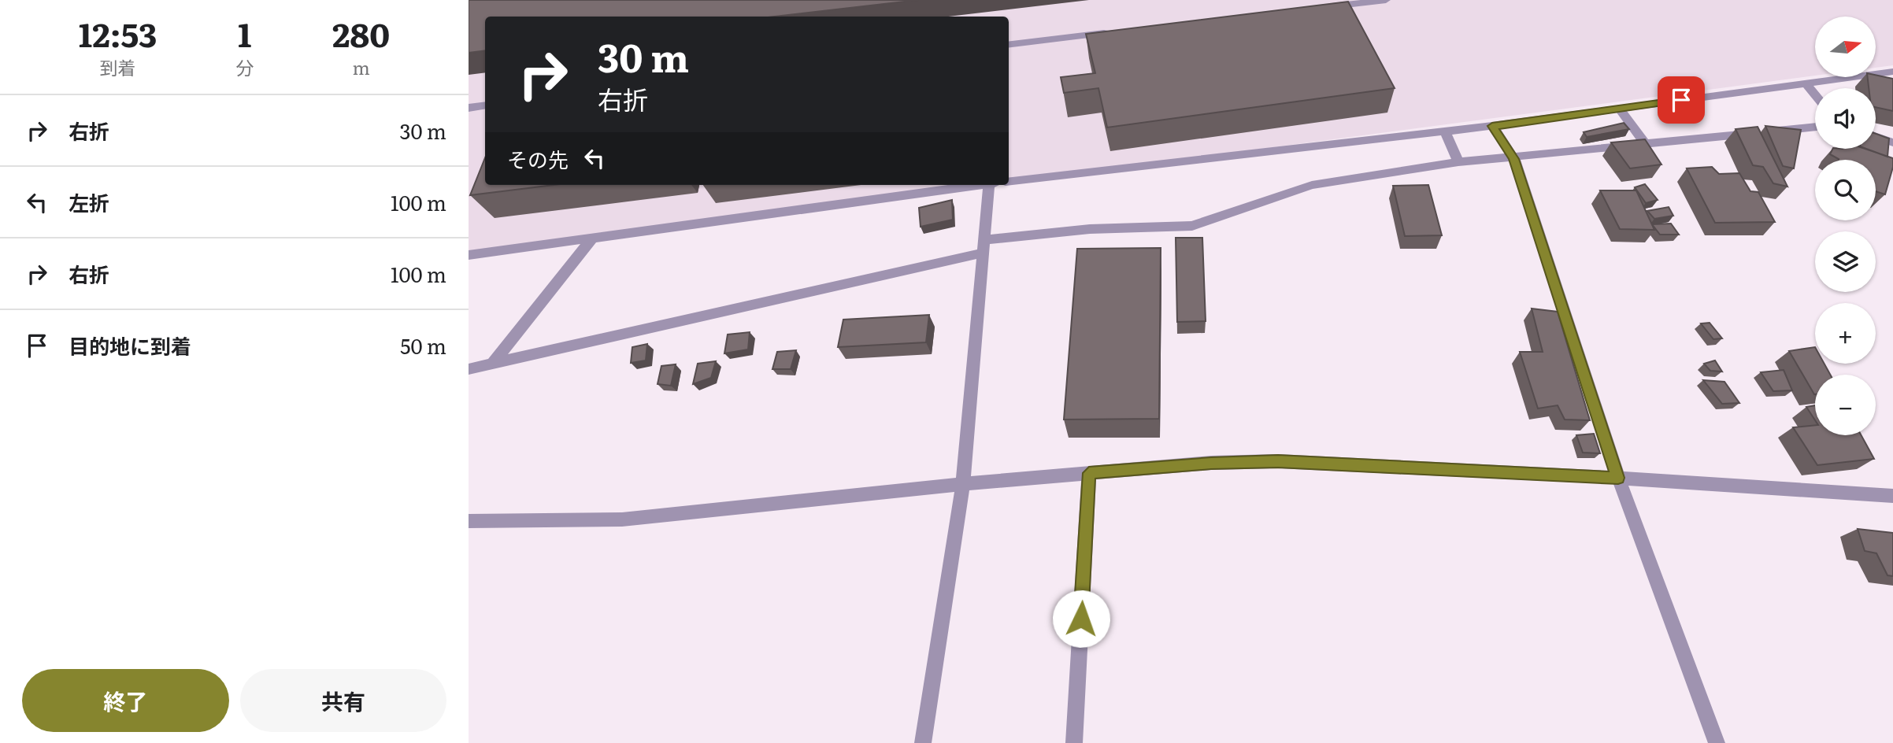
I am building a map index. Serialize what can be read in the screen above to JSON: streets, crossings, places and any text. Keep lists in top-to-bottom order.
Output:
{
  "north": "right",
  "page": {
    "eta": [
      "12:53",
      "到着",
      "1",
      "分",
      "280",
      "m"
    ],
    "map_buttons": ["+", "−"],
    "turn": ["30 m", "右折"],
    "list": [
      {
        "name": "右折",
        "value": "30 m"
      },
      {
        "name": "左折",
        "value": "100 m"
      },
      {
        "name": "右折",
        "value": "100 m"
      },
      {
        "name": "目的地に到着",
        "value": "50 m"
      }
    ],
    "then": "その先",
    "buttons": ["終了", "共有"]
  }
}
